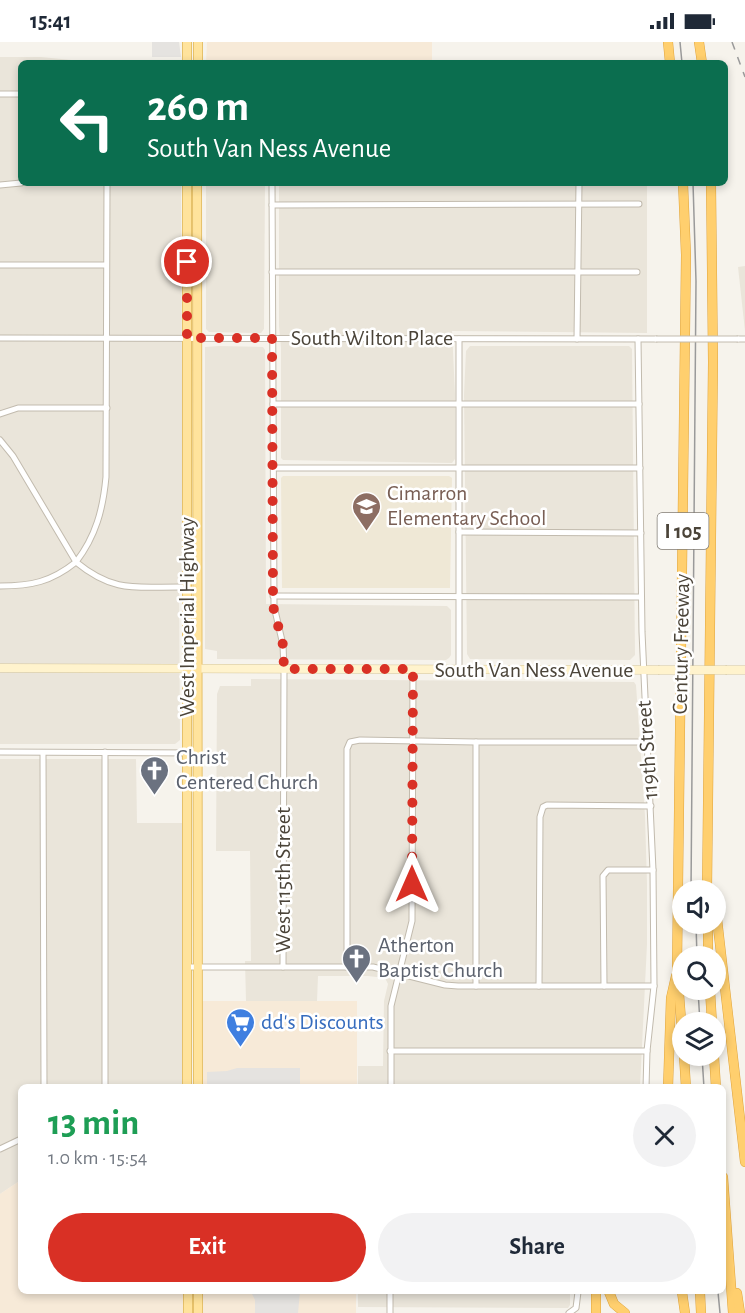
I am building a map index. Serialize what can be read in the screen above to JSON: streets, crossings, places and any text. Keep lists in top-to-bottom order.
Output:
{
  "streets": {
    "highway": ["I 105", "Century Freeway"],
    "main road": ["West Imperial Highway", "South Van Ness Avenue"],
    "street": ["South Wilton Place", "119th Street", "West 115th Street"]
  },
  "crossings": [
    ["South Wilton Place", "West Imperial Highway"],
    ["South Wilton Place", "119th Street"],
    ["South Wilton Place", "West 115th Street"],
    ["West Imperial Highway", "South Van Ness Avenue"],
    ["South Van Ness Avenue", "119th Street"],
    ["South Van Ness Avenue", "West 115th Street"]
  ],
  "places": {
    "school or university": ["Cimarron Elementary School"],
    "church": ["Christ Centered Church", "Atherton Baptist Church"],
    "supermarket": ["dd's Discounts"]
  },
  "page": {
    "status": "15:41",
    "turn": ["260 m", "South Van Ness Avenue"],
    "heading": ["13 min", "1.0 km · 15:54"],
    "buttons": ["Exit", "Share"]
  }
}
